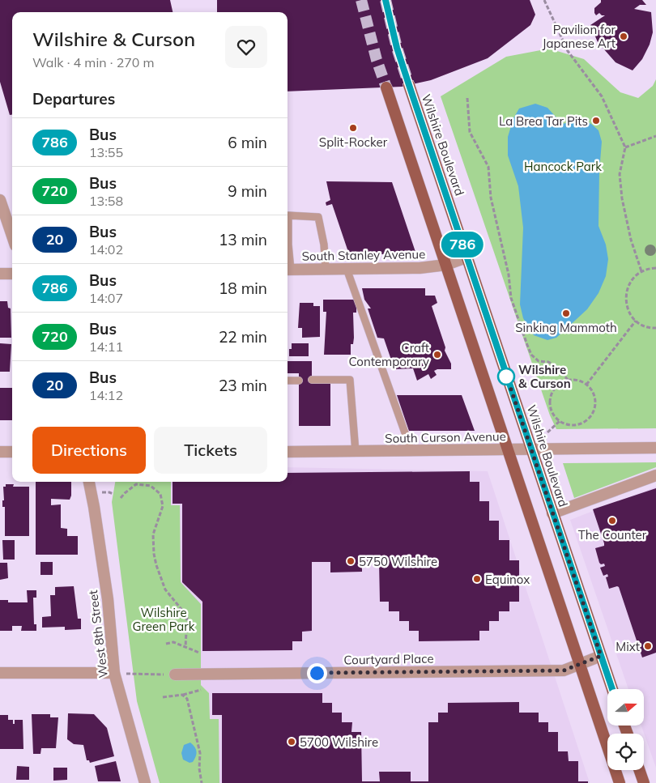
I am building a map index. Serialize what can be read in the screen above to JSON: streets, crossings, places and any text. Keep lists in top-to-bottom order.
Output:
{
  "streets": {
    "main road": ["Wilshire Boulevard"],
    "street": [
      "South Stanley Avenue",
      "South Curson Avenue",
      "West 8th Street",
      "Courtyard Place"
    ]
  },
  "crossings": [
    ["Wilshire Boulevard", "South Stanley Avenue"],
    ["Wilshire Boulevard", "South Curson Avenue"],
    ["Wilshire Boulevard", "Courtyard Place"]
  ],
  "parks": ["Hancock Park", "Wilshire Green Park"],
  "places": [
    "Pavilion for Japanese Art",
    "La Brea Tar Pits",
    "Split-Rocker",
    "Sinking Mammoth",
    "Craft Contemporary",
    "Wilshire & Curson",
    "The Counter",
    "5750 Wilshire",
    "Equinox",
    "Mixt",
    "5700 Wilshire"
  ],
  "lines": ["bus line 786"],
  "north": "right",
  "page": {
    "on_map": "786",
    "heading": [
      ["Wilshire & Curson", "Walk · 4 min · 270 m"],
      "Departures"
    ],
    "list": [
      {
        "mark": "786",
        "name": "Bus",
        "note": "13:55",
        "value": "6 min"
      },
      {
        "mark": "720",
        "name": "Bus",
        "note": "13:58",
        "value": "9 min"
      },
      {
        "mark": "20",
        "name": "Bus",
        "note": "14:02",
        "value": "13 min"
      },
      {
        "mark": "786",
        "name": "Bus",
        "note": "14:07",
        "value": "18 min"
      },
      {
        "mark": "720",
        "name": "Bus",
        "note": "14:11",
        "value": "22 min"
      },
      {
        "mark": "20",
        "name": "Bus",
        "note": "14:12",
        "value": "23 min"
      }
    ],
    "buttons": ["Directions", "Tickets"]
  }
}
